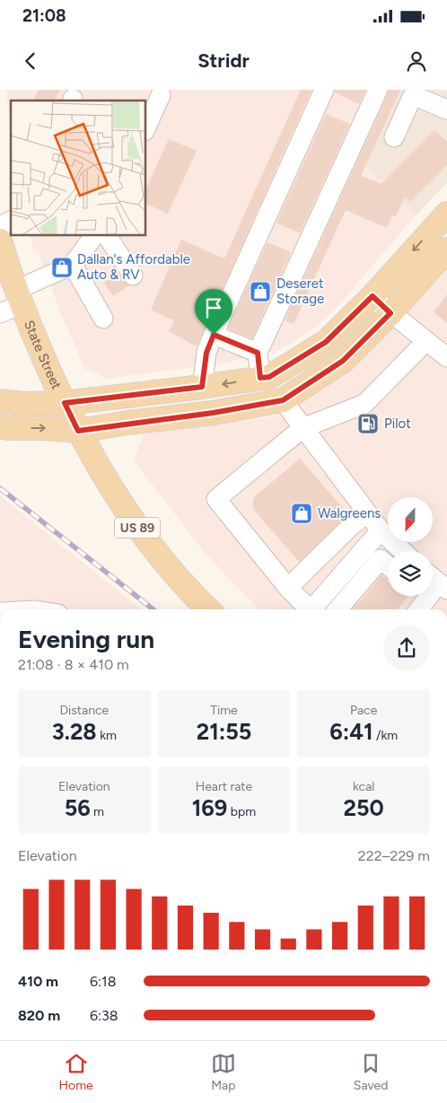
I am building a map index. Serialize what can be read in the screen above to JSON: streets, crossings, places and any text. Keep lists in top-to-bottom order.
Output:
{
  "streets": {
    "main road": ["State Street", "US 89"]
  },
  "places": {
    "shop": ["Dallan's Affordable Auto & RV", "Deseret Storage", "Walgreens"],
    "fuel station": ["Pilot"]
  },
  "north": "bottom",
  "page": {
    "status": "21:08",
    "header": "Stridr",
    "heading": ["Evening run", "21:08 · 8 × 410 m"],
    "stats": [
      ["Distance", "3.28 km"],
      ["Time", "21:55"],
      ["Pace", "6:41 /km"],
      ["Elevation", "56 m"],
      ["Heart rate", "169 bpm"],
      ["kcal", "250"]
    ],
    "chart": ["Elevation", "222–229 m"],
    "list": [
      {
        "name": "410 m",
        "note": "6:18"
      },
      {
        "name": "820 m",
        "note": "6:38"
      }
    ],
    "tabs": ["Home", "Map", "Saved"]
  }
}
